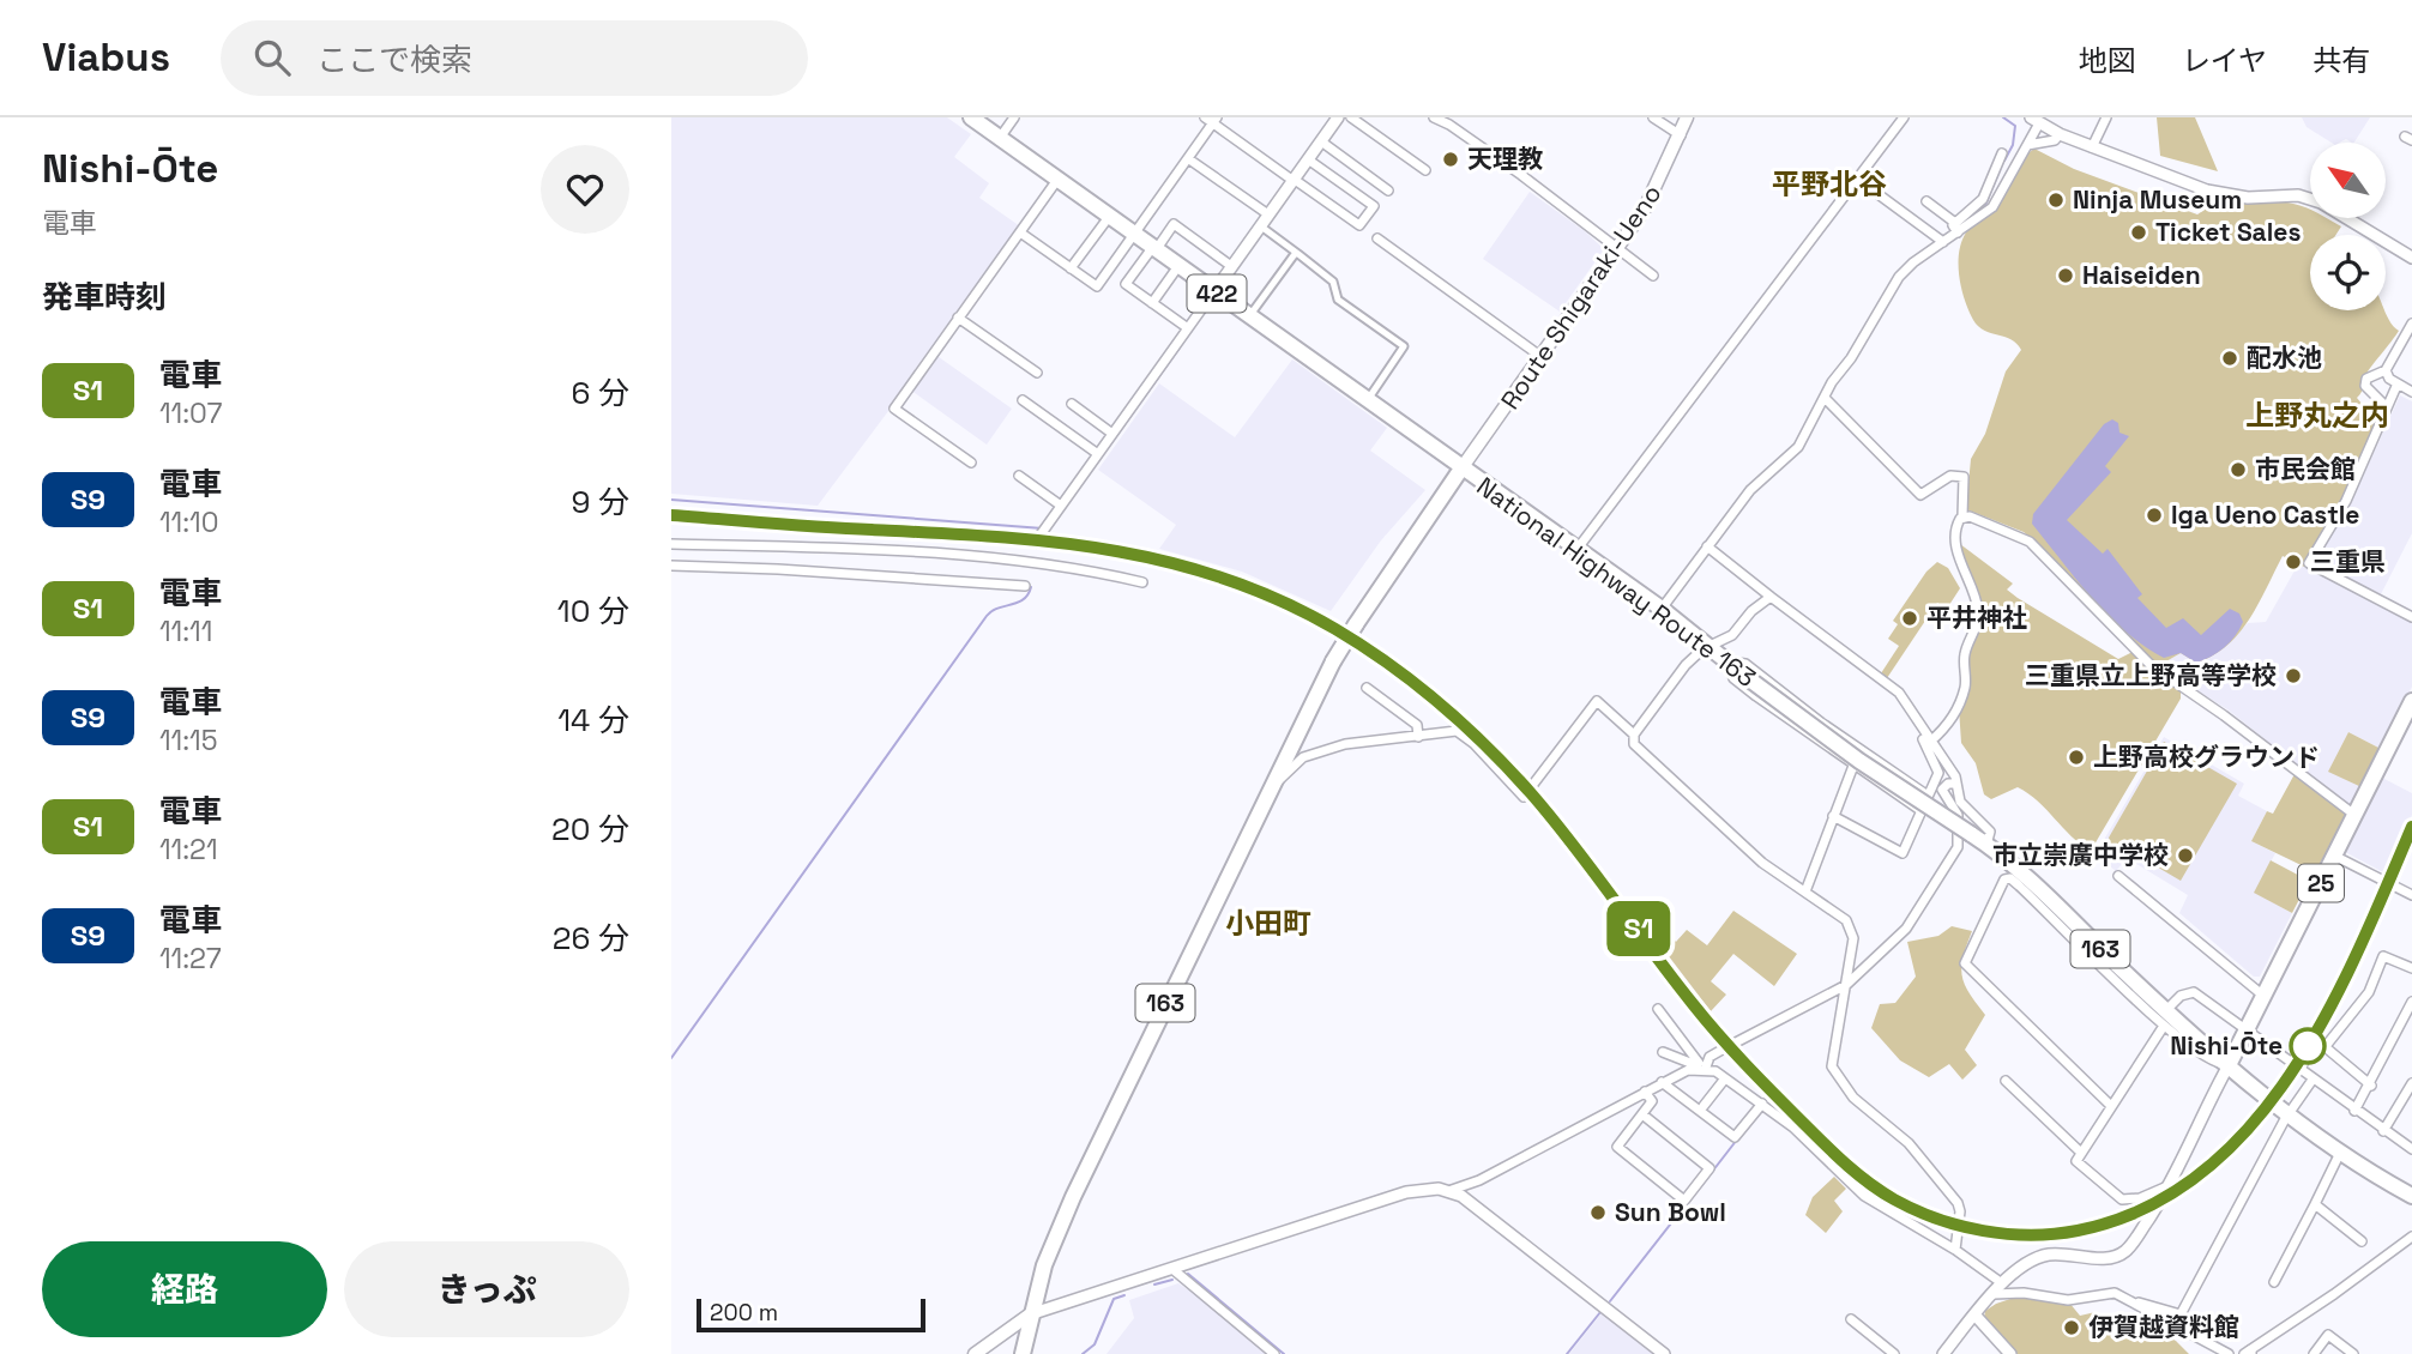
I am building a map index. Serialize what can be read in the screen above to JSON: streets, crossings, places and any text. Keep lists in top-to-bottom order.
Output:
{
  "streets": {
    "highway": [
      "422",
      "National Highway Route 163",
      "25",
      "163"
    ],
    "main road": ["Route Shigaraki-Ueno"]
  },
  "crossings": [
    ["422", "Route Shigaraki-Ueno"],
    ["422", "National Highway Route 163"],
    ["Route Shigaraki-Ueno", "National Highway Route 163"],
    ["National Highway Route 163", "25"]
  ],
  "districts": ["平野北谷", "上野丸之内", "小田町"],
  "places": [
    "天理教",
    "Ninja Museum",
    "Ticket Sales",
    "Haiseiden",
    "配水池",
    "市民会館",
    "Iga Ueno Castle",
    "三重県",
    "平井神社",
    "三重県立上野高等学校",
    "上野高校グラウンド",
    "市立崇廣中学校",
    "Nishi-Ōte",
    "Sun Bowl",
    "伊賀越資料館"
  ],
  "scale_bar": "200 m",
  "north": "top left",
  "page": {
    "header": "Viabus",
    "search": "ここで検索",
    "nav": ["地図", "レイヤ", "共有"],
    "heading": [
      ["Nishi-Ōte", "電車"],
      "発車時刻"
    ],
    "on_map": "S1",
    "list": [
      {
        "mark": "S1",
        "name": "電車",
        "note": "11:07",
        "value": "6 分"
      },
      {
        "mark": "S9",
        "name": "電車",
        "note": "11:10",
        "value": "9 分"
      },
      {
        "mark": "S1",
        "name": "電車",
        "note": "11:11",
        "value": "10 分"
      },
      {
        "mark": "S9",
        "name": "電車",
        "note": "11:15",
        "value": "14 分"
      },
      {
        "mark": "S1",
        "name": "電車",
        "note": "11:21",
        "value": "20 分"
      },
      {
        "mark": "S9",
        "name": "電車",
        "note": "11:27",
        "value": "26 分"
      }
    ],
    "buttons": ["経路", "きっぷ"],
    "scale": "200 m"
  }
}
